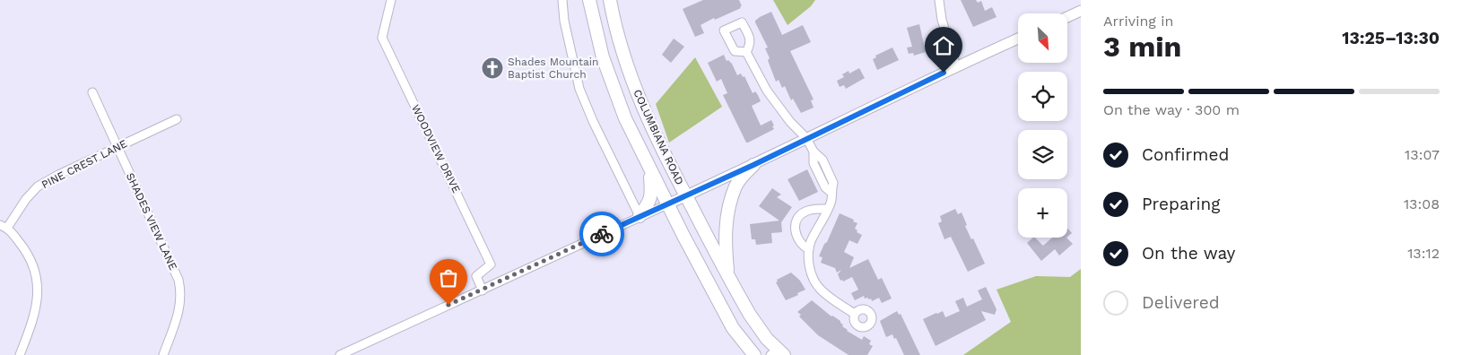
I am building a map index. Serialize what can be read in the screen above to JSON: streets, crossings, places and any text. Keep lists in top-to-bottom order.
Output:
{
  "streets": {
    "main road": ["COLUMBIANA ROAD"],
    "street": ["WOODVIEW DRIVE", "PINE CREST LANE", "SHADES VIEW LANE"]
  },
  "crossings": [
    ["PINE CREST LANE", "SHADES VIEW LANE"]
  ],
  "places": {
    "church": ["Shades Mountain Baptist Church"]
  },
  "north": "bottom right",
  "page": {
    "heading": ["3 min", "Arriving in", "13:25–13:30"],
    "map_buttons": "+",
    "bar": "On the way · 300 m",
    "list": [
      ["Confirmed", "13:07"],
      ["Preparing", "13:08"],
      ["On the way", "13:12"],
      "Delivered"
    ]
  }
}
